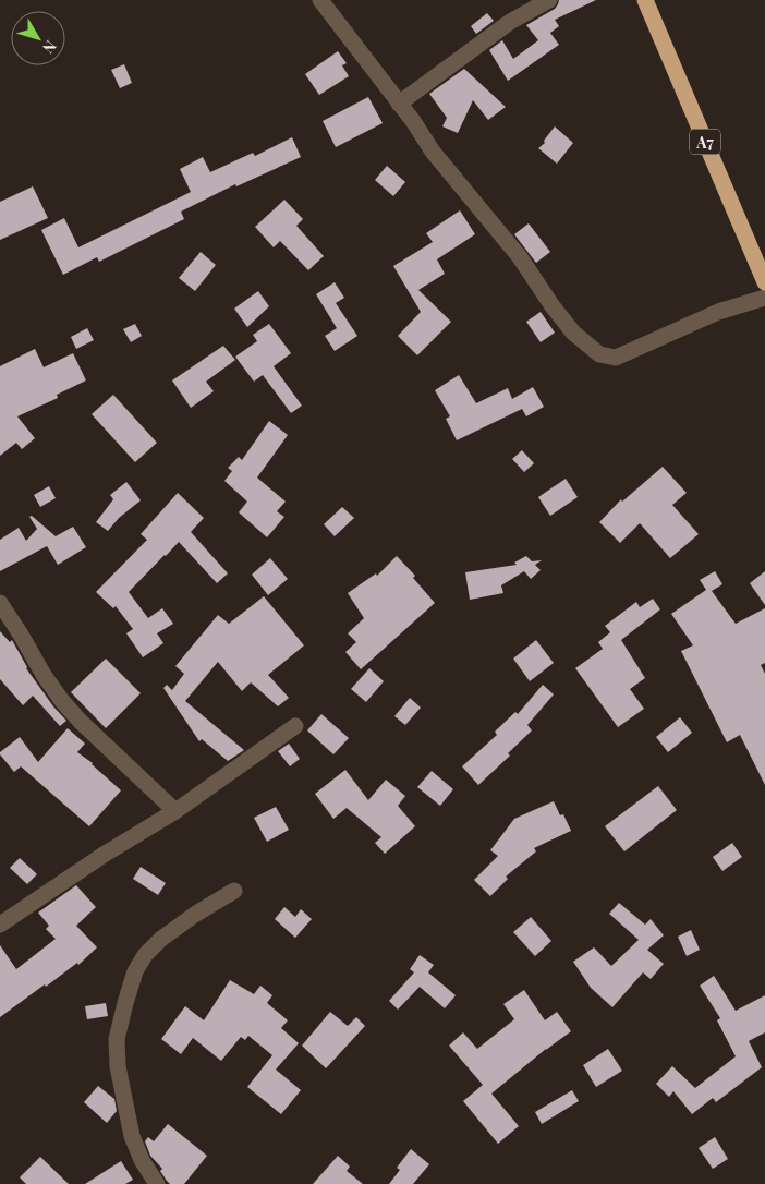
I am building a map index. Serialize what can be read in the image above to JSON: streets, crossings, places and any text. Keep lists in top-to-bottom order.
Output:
{
  "streets": {
    "highway": ["A7"]
  },
  "north": "bottom right"
}
